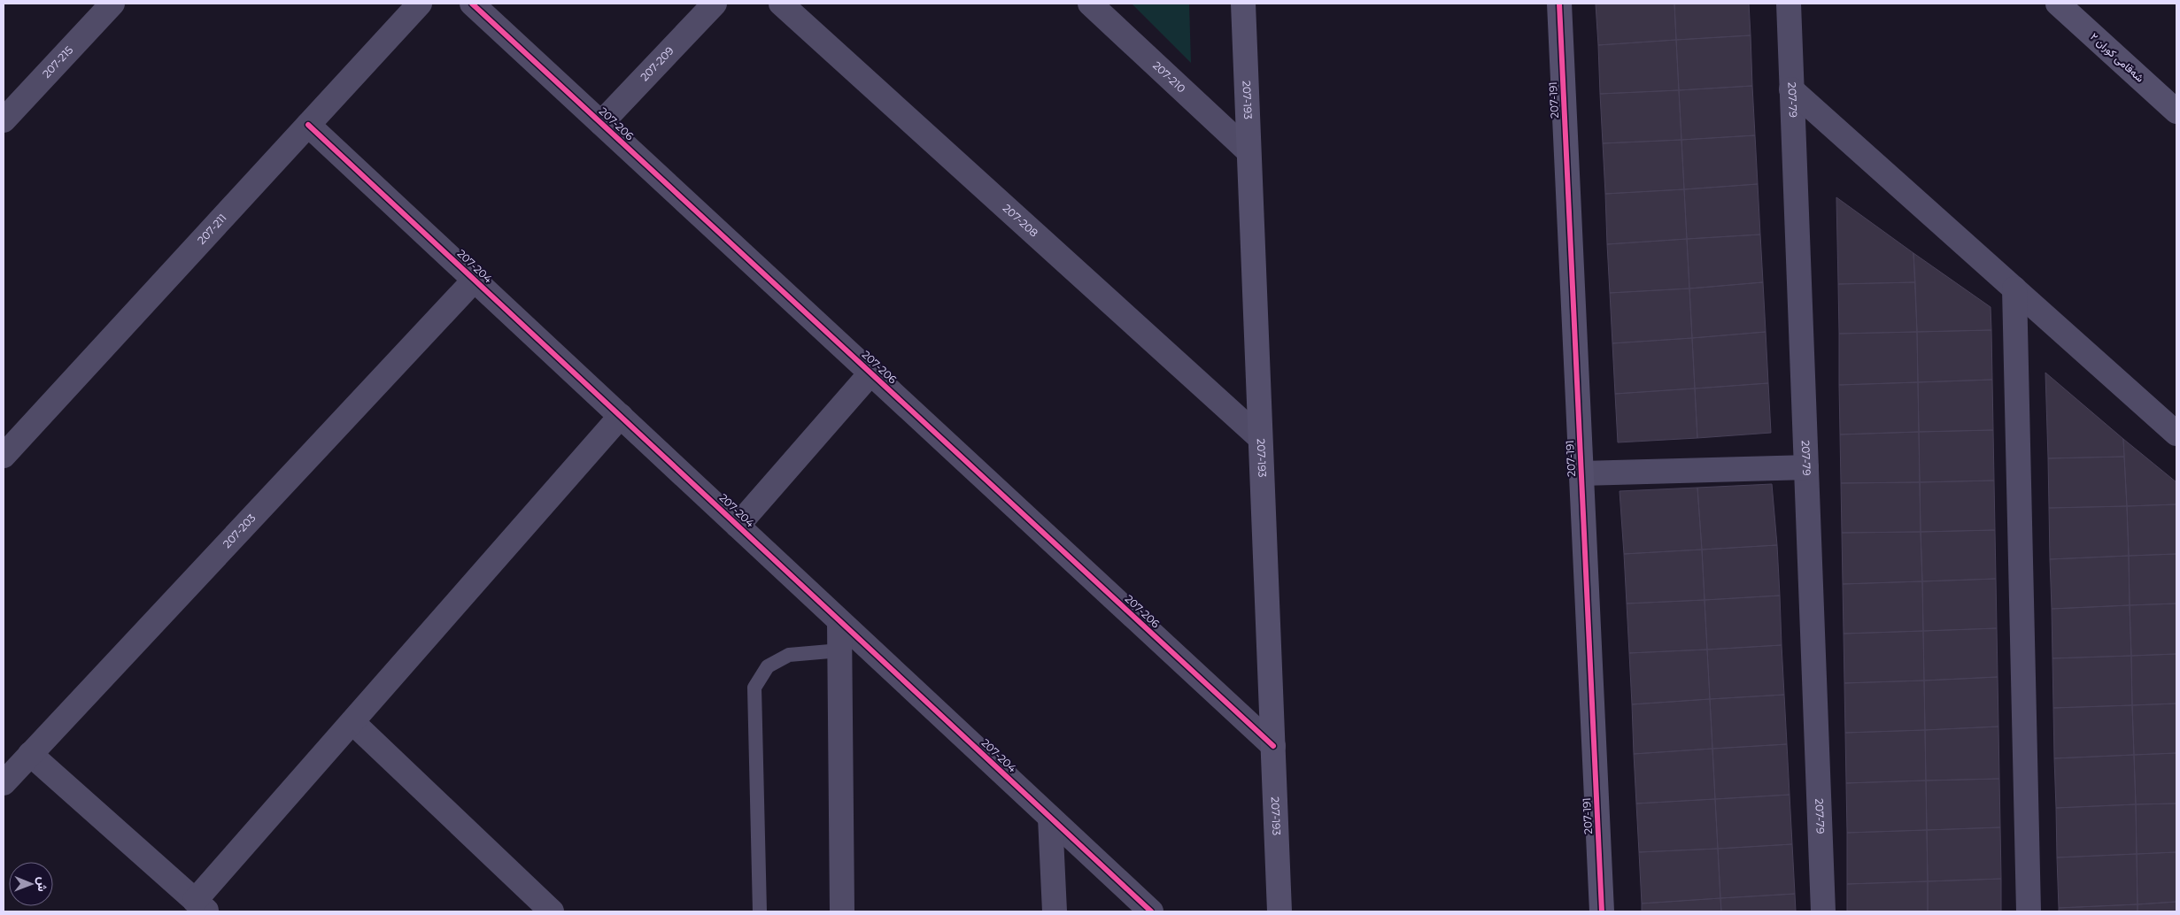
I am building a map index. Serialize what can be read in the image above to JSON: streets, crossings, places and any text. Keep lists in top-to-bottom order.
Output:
{
  "streets": {
    "street": [
      "شەقامی کوران ٢",
      "207-215",
      "207-209",
      "207-210",
      "207-193",
      "207-79",
      "207-191",
      "207-206",
      "207-208",
      "207-211",
      "207-204",
      "207-203"
    ]
  },
  "crossings": [
    ["207-209", "207-206"],
    ["207-210", "207-193"],
    ["207-193", "207-206"],
    ["207-193", "207-208"],
    ["207-211", "207-204"],
    ["207-204", "207-203"]
  ],
  "north": "right"
}
